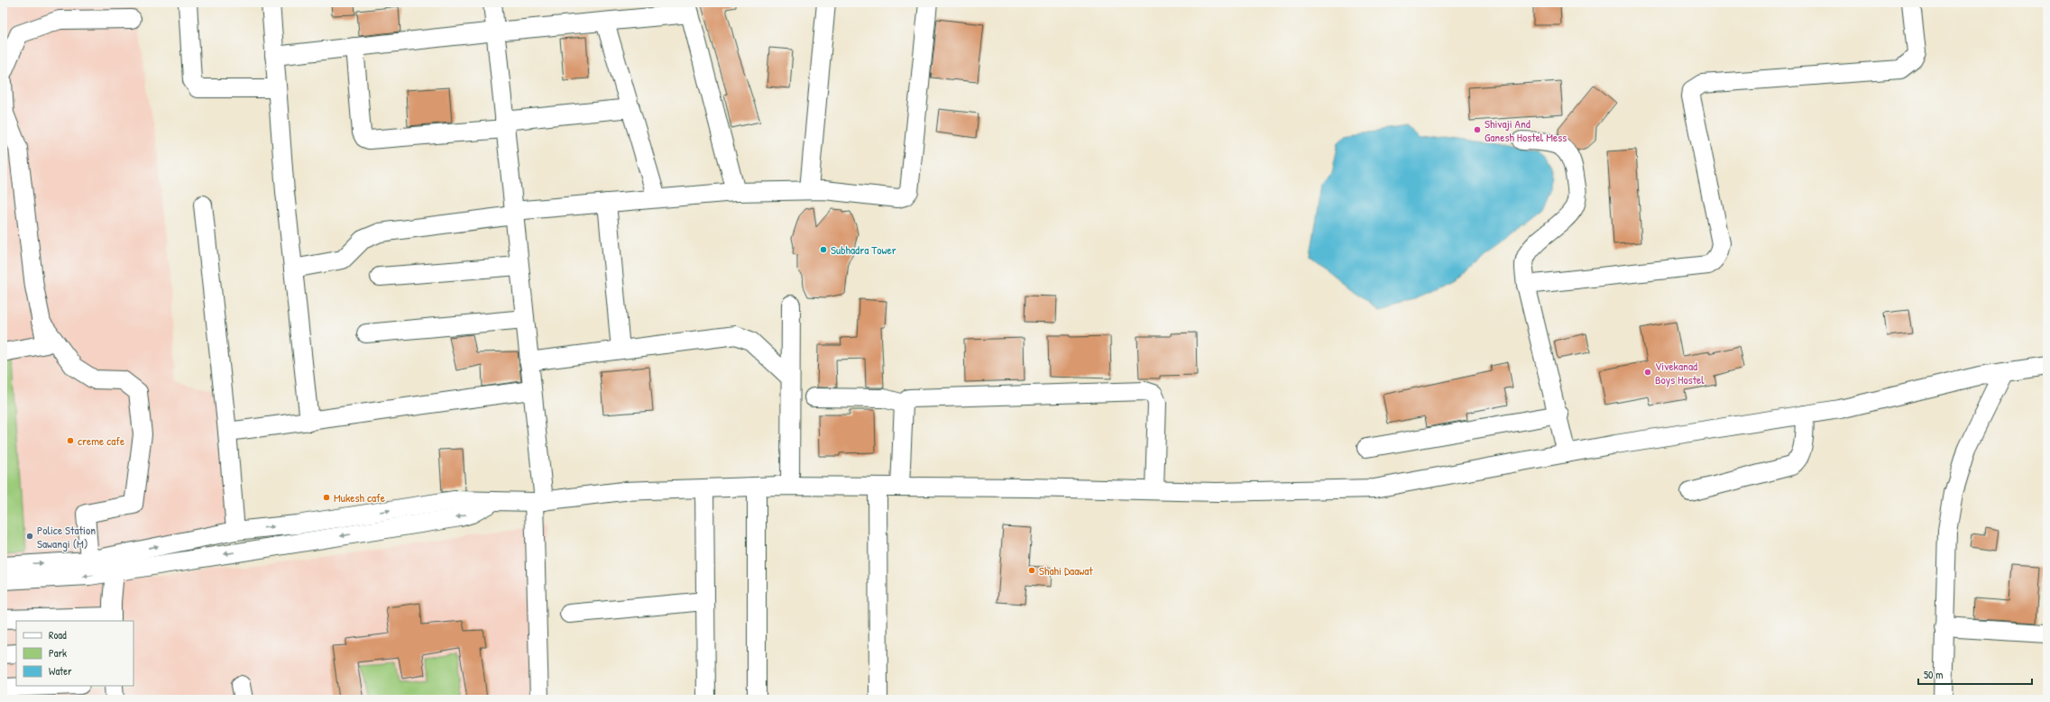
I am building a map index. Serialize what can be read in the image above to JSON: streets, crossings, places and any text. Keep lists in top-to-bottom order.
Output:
{
  "places": [
    "Shivaji And Ganesh Hostel Mess",
    "Subhadra Tower",
    "Vivekanad Boys Hostel",
    "creme cafe",
    "Mukesh cafe",
    "Police Station Sawangi (M)",
    "Shahi Daawat"
  ],
  "legend": ["Road", "Park", "Water"],
  "scale_bar": "50 m"
}
